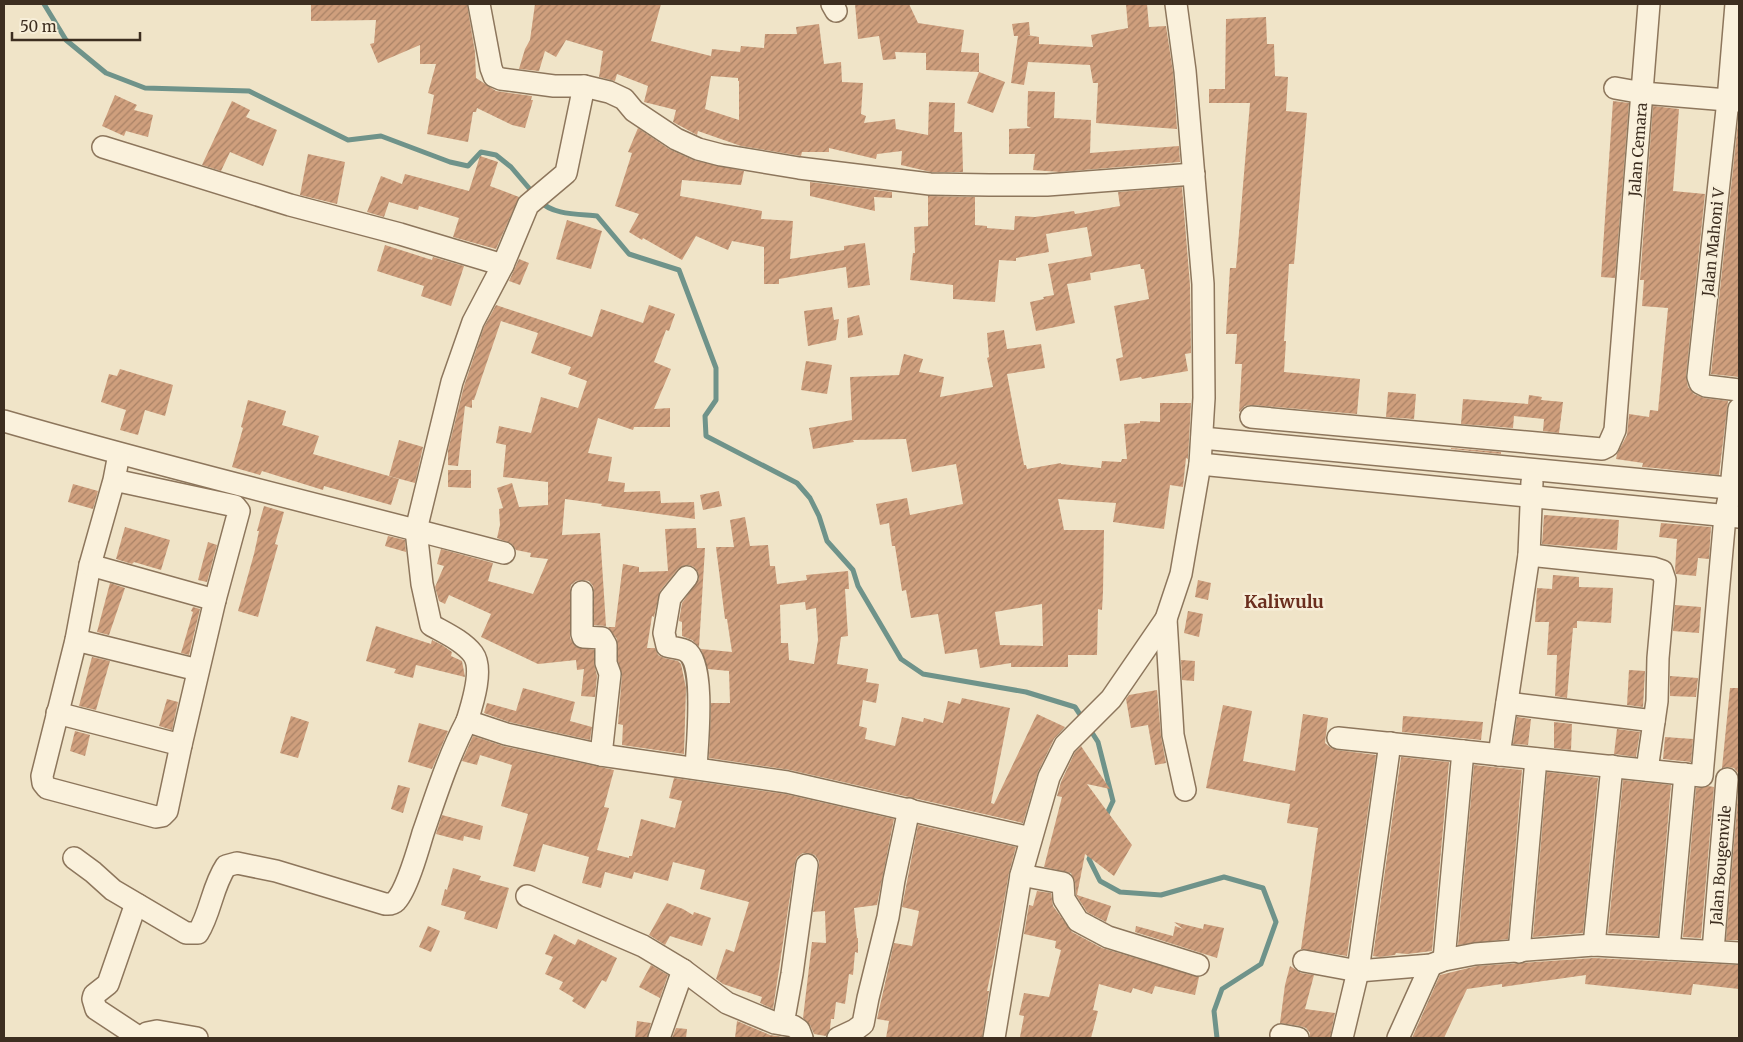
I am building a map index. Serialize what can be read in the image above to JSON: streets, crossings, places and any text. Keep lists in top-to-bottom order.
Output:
{
  "streets": {
    "street": ["Jalan Cemara", "Jalan Mahoni V", "Jalan Bougenvile"]
  },
  "districts": ["Kaliwulu"],
  "scale_bar": "50 m"
}
